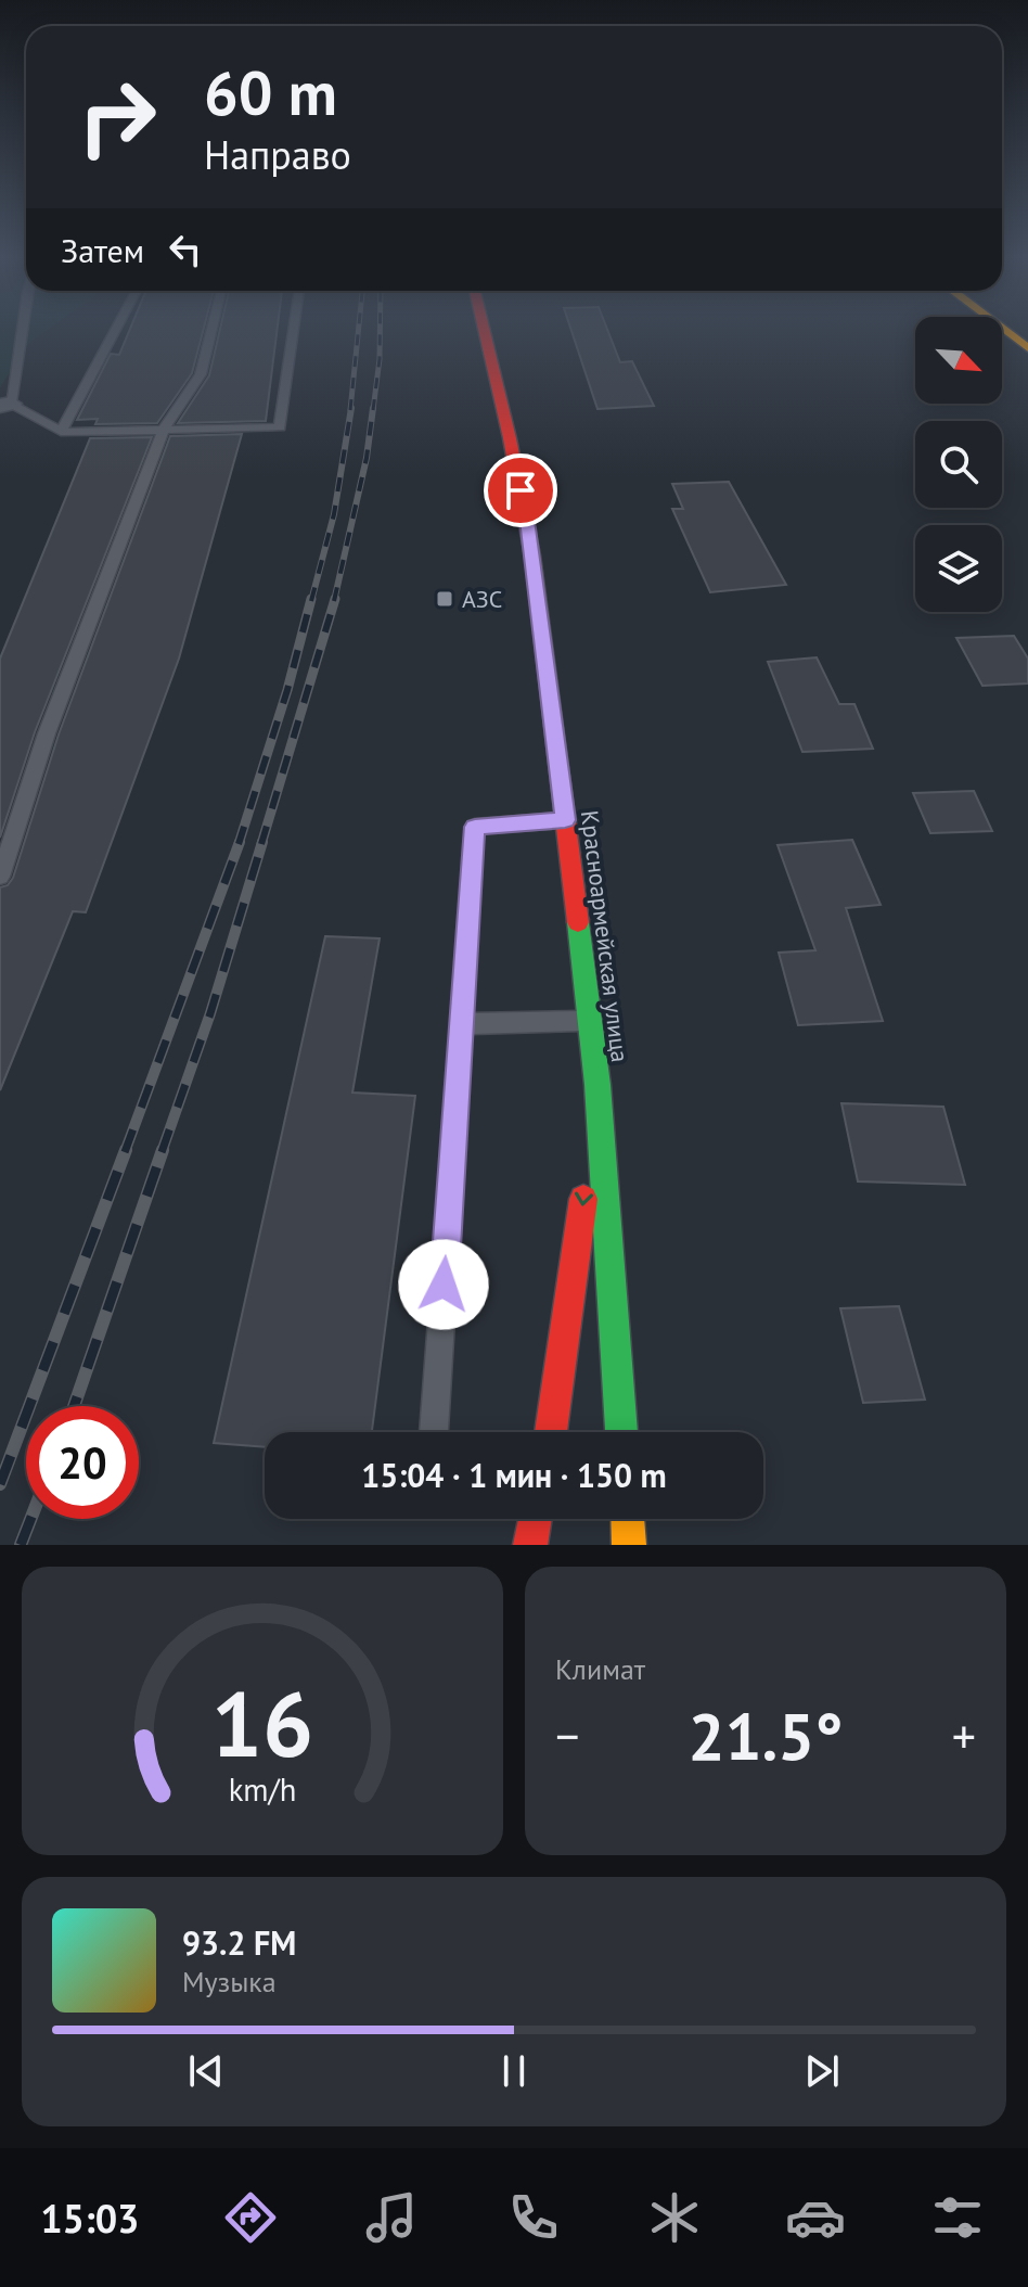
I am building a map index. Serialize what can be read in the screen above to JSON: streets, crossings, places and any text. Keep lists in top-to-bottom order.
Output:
{
  "streets": {
    "main road": ["Красноармейская улица"]
  },
  "places": {
    "transit": ["АЗС"]
  },
  "north": "bottom right",
  "page": {
    "turn": ["60 m", "Направо"],
    "then": "Затем",
    "limit": "20",
    "trip": "15:04 · 1 мин · 150 m",
    "tile": "Климат",
    "heat": ["−", "21.5°", "+"],
    "song": ["93.2 FM", "Музыка"],
    "tabs": "15:03",
    "gauge": ["16", "km/h"]
  }
}
